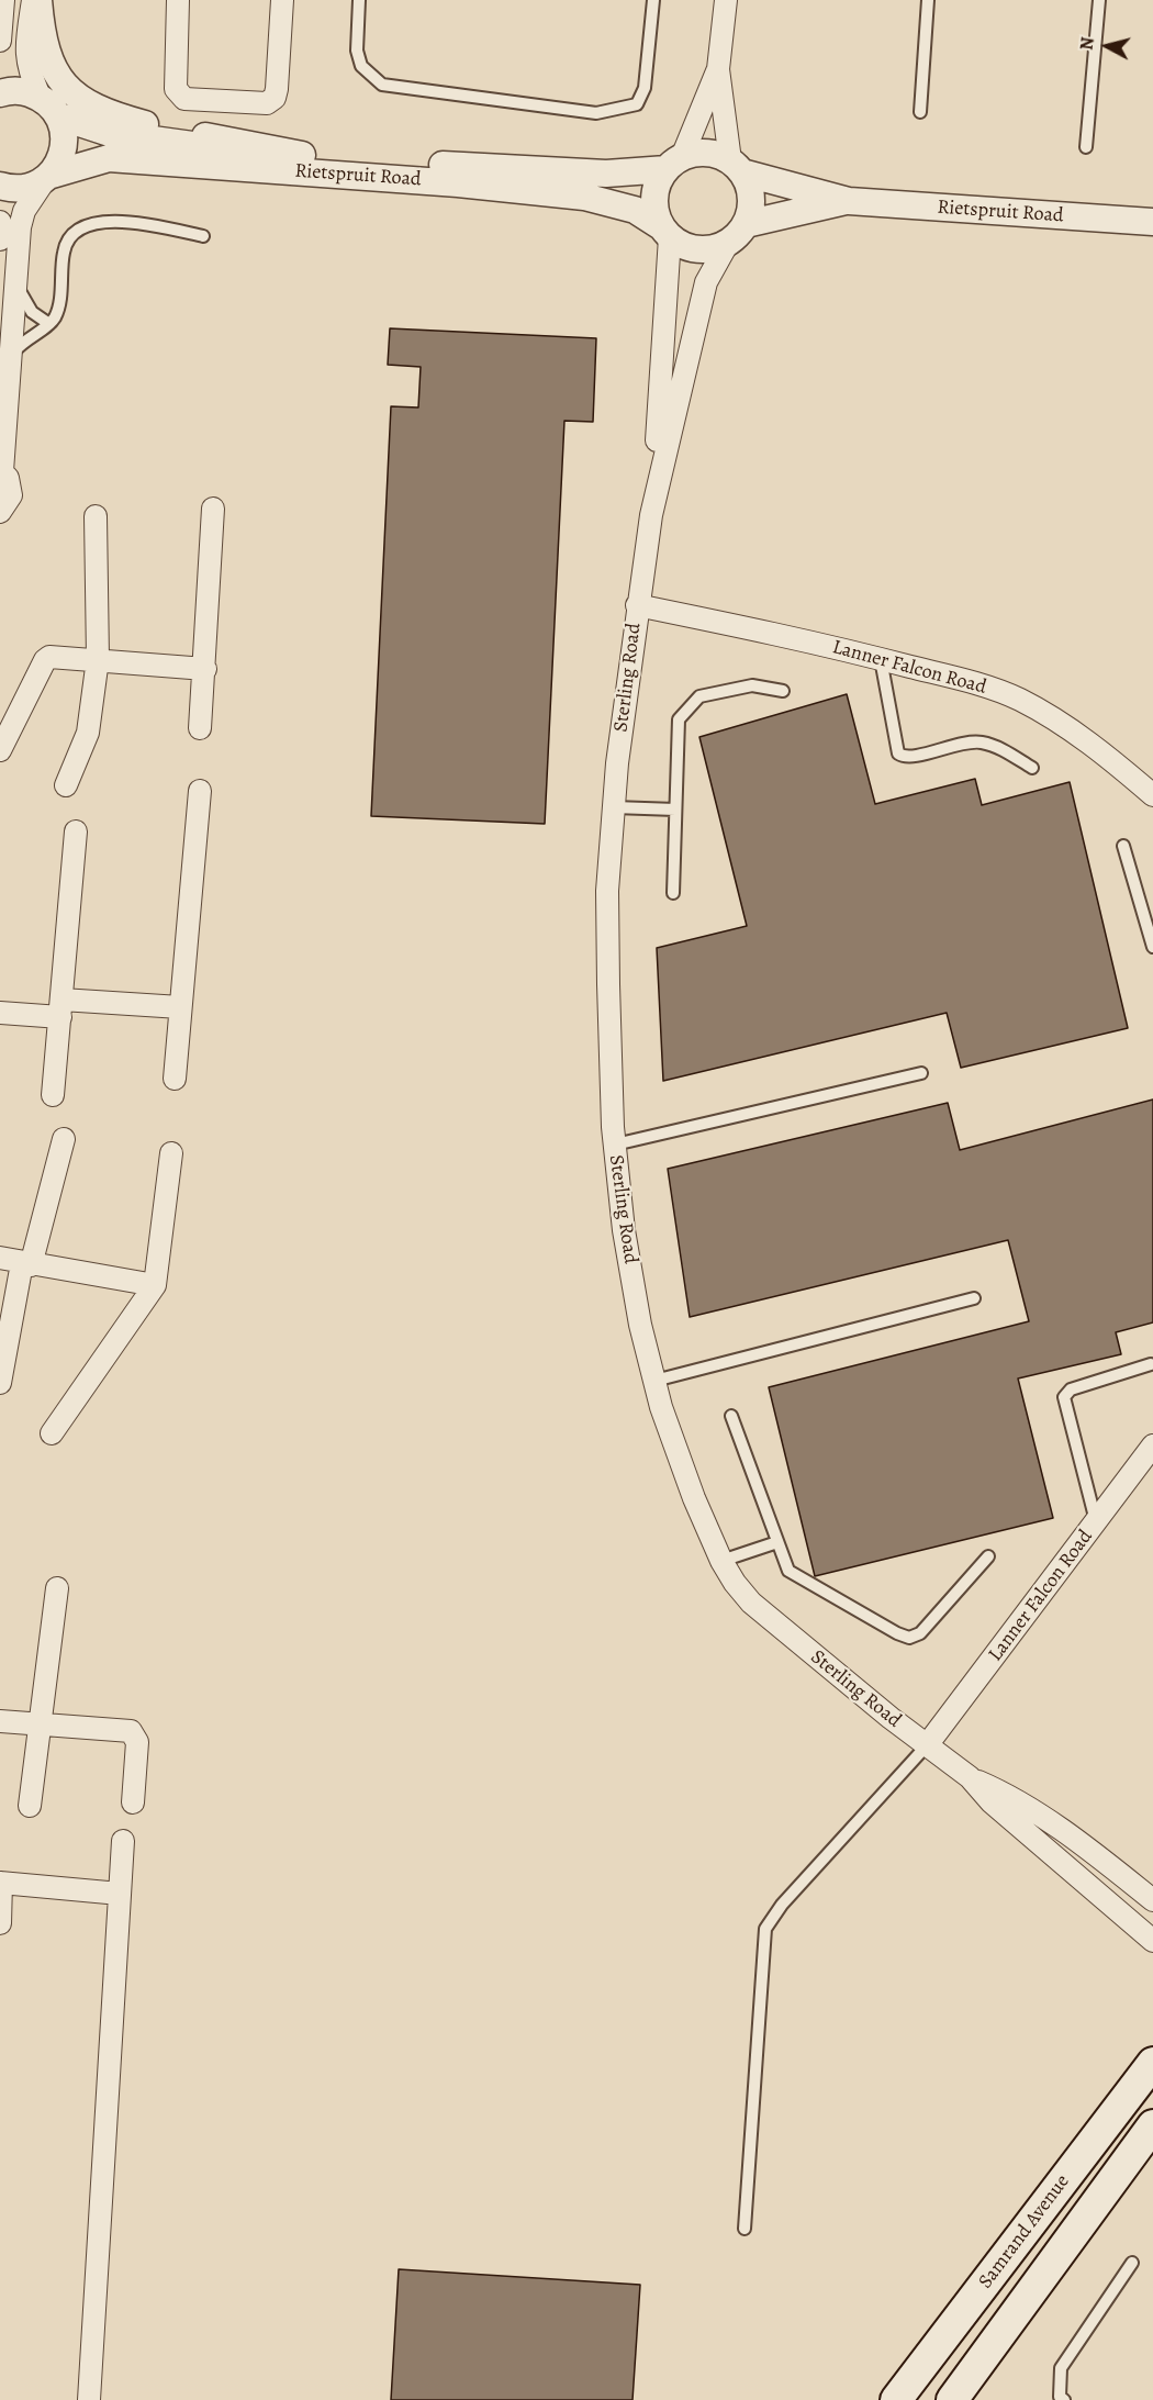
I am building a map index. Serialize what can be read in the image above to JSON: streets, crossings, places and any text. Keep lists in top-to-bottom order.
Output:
{
  "streets": {
    "main road": ["Samrand Avenue"],
    "street": ["Rietspruit Road", "Lanner Falcon Road", "Sterling Road"]
  },
  "crossings": [
    ["Rietspruit Road", "Sterling Road"],
    ["Lanner Falcon Road", "Sterling Road"]
  ],
  "north": "left"
}
